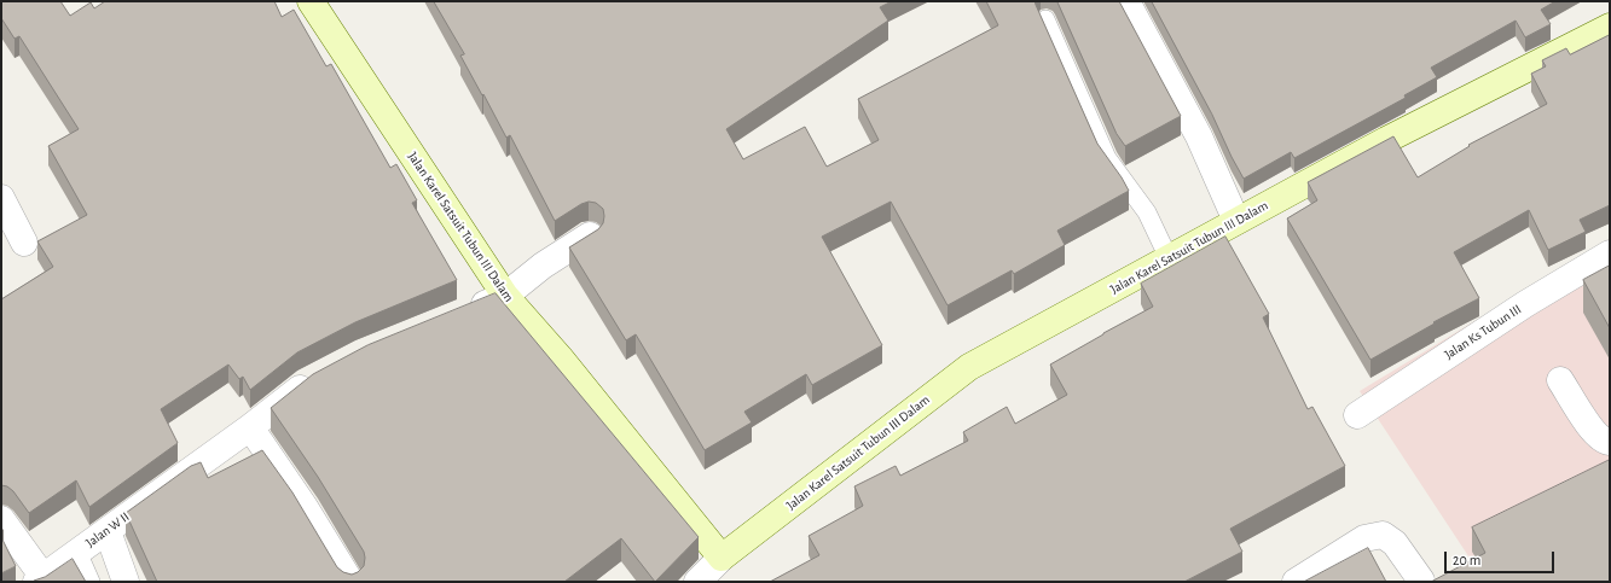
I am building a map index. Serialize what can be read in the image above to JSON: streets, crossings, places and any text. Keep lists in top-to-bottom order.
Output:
{
  "streets": {
    "street": ["Jalan Karel Satsuit Tubun III Dalam", "Jalan Ks Tubun III", "Jalan W II"]
  },
  "scale_bar": "20 m"
}
